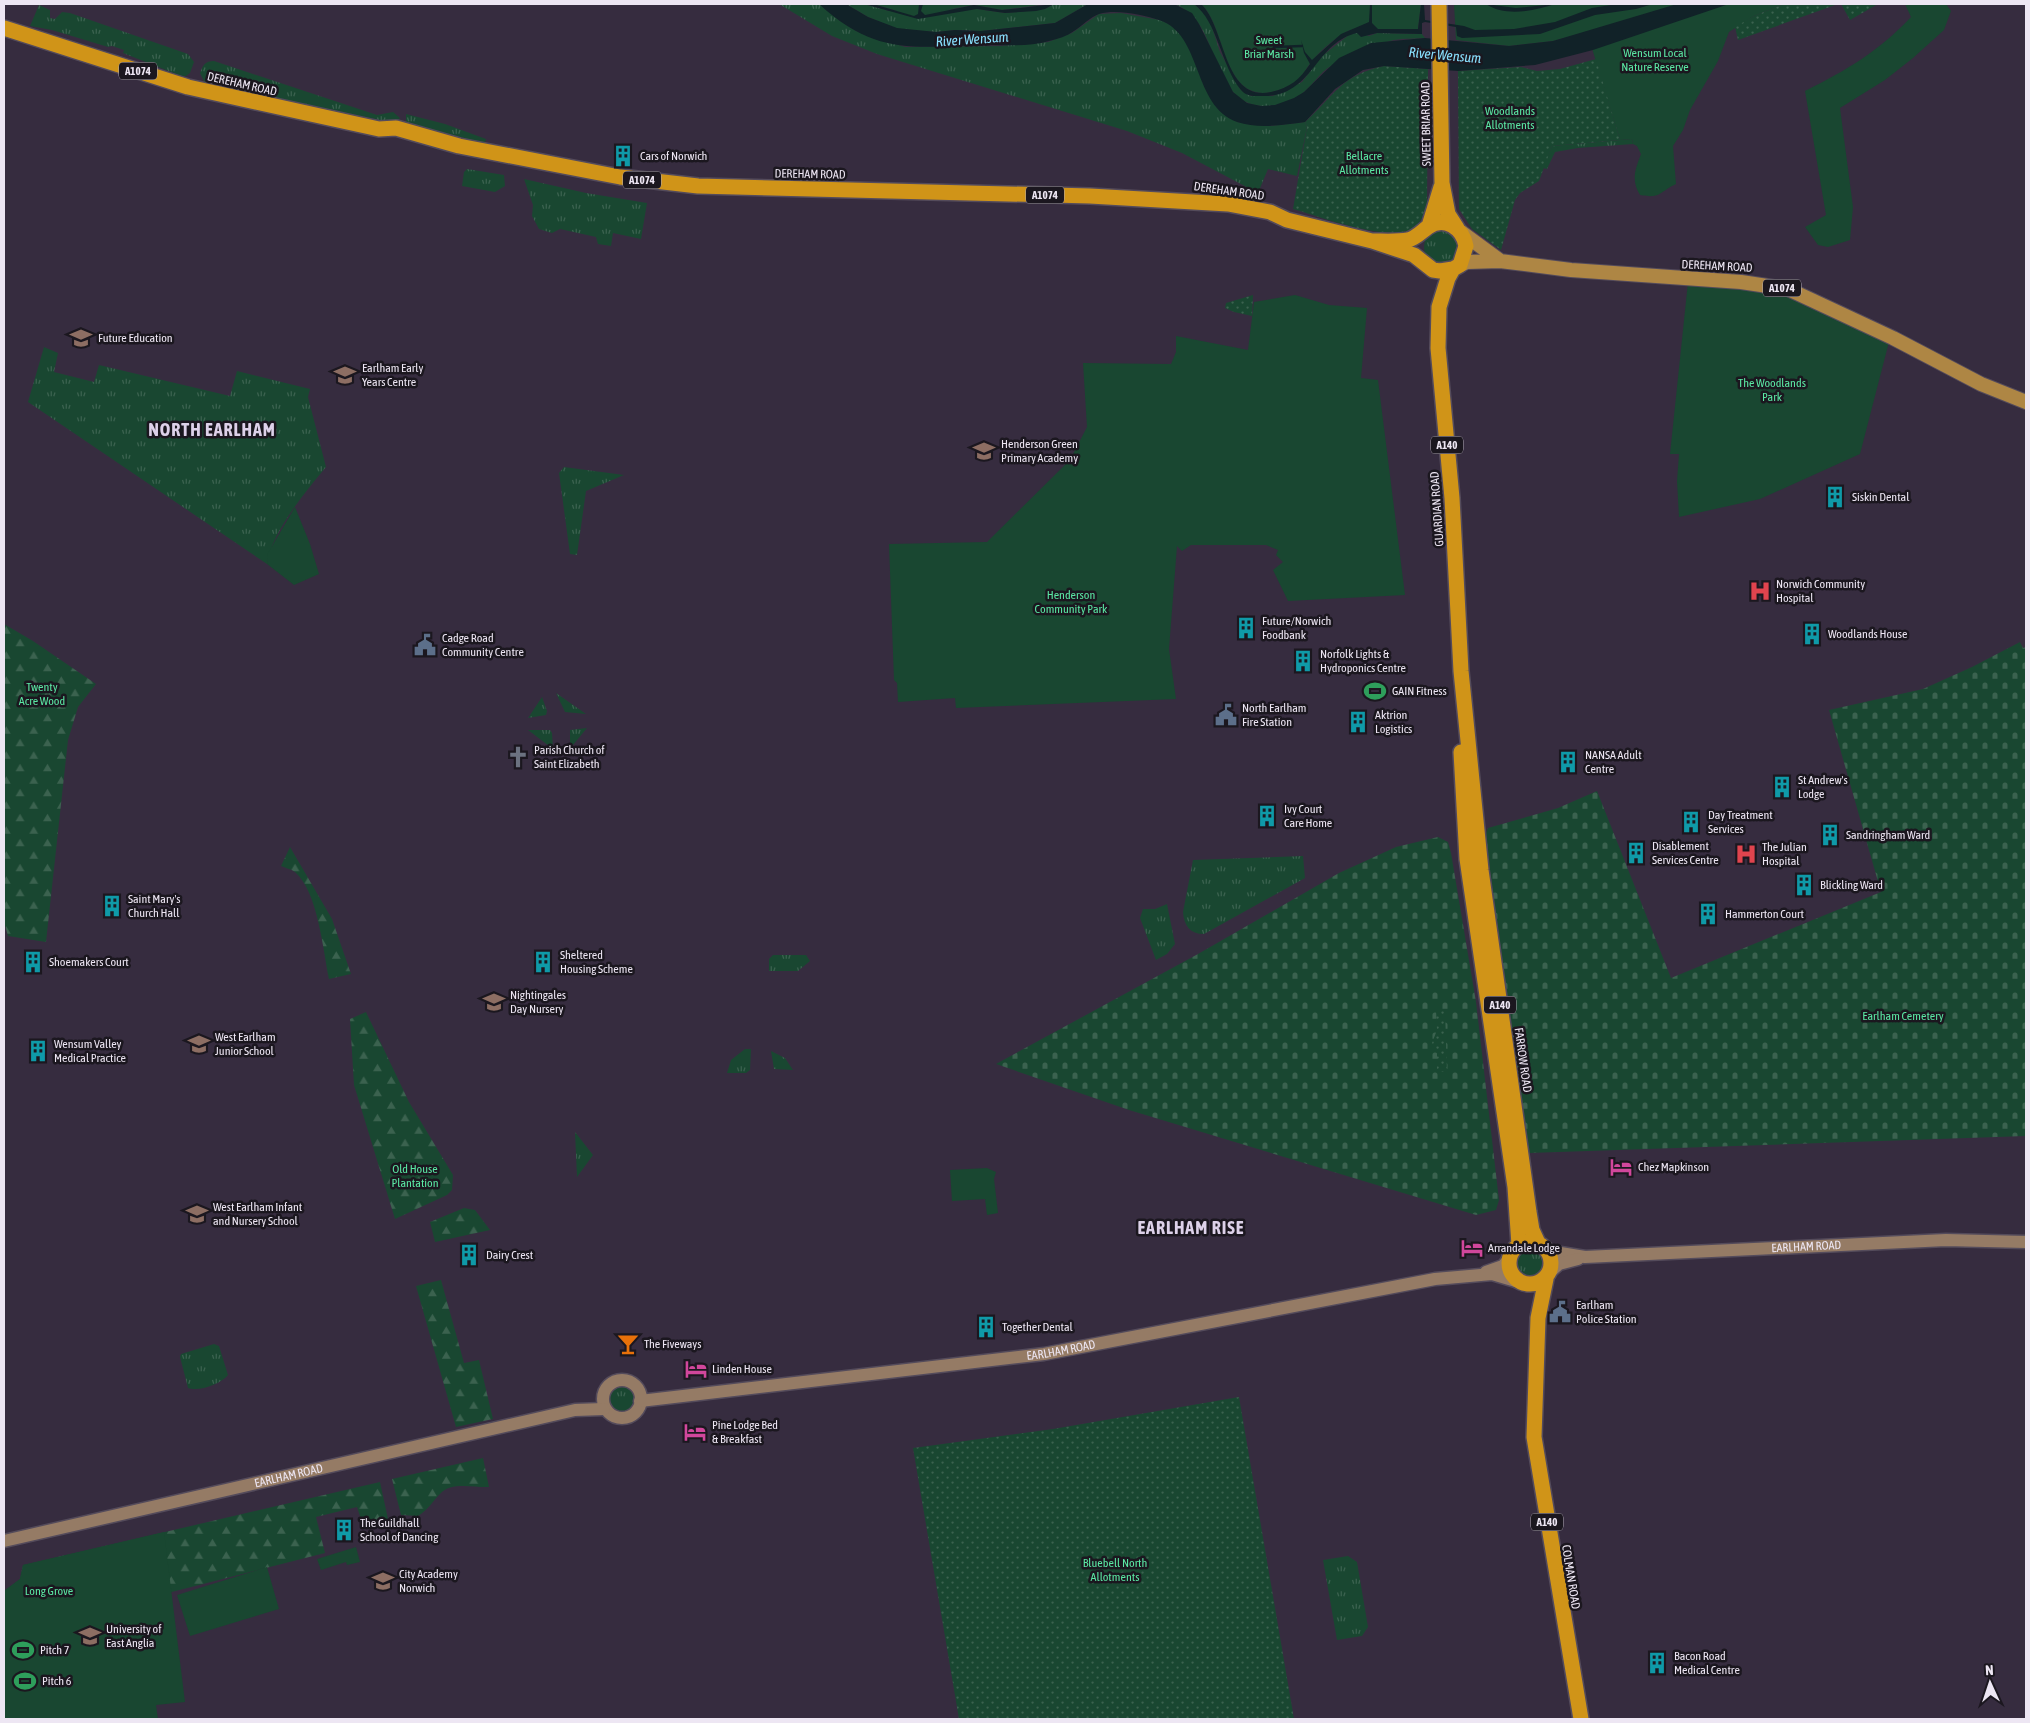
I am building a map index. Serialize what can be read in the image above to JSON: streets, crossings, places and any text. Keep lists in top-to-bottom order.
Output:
{
  "streets": {
    "highway": [
      "A1074",
      "DEREHAM ROAD",
      "SWEET BRIAR ROAD",
      "A140",
      "GUARDIAN ROAD",
      "FARROW ROAD",
      "COLMAN ROAD"
    ],
    "main road": ["EARLHAM ROAD"]
  },
  "crossings": [
    ["DEREHAM ROAD", "SWEET BRIAR ROAD"],
    ["DEREHAM ROAD", "A140"],
    ["DEREHAM ROAD", "GUARDIAN ROAD"],
    ["SWEET BRIAR ROAD", "A140"],
    ["SWEET BRIAR ROAD", "GUARDIAN ROAD"],
    ["A140", "GUARDIAN ROAD"],
    ["GUARDIAN ROAD", "FARROW ROAD"],
    ["FARROW ROAD", "EARLHAM ROAD"],
    ["FARROW ROAD", "COLMAN ROAD"],
    ["EARLHAM ROAD", "COLMAN ROAD"]
  ],
  "districts": ["NORTH EARLHAM", "EARLHAM RISE"],
  "water": ["River Wensum"],
  "parks": [
    "Sweet Briar Marsh",
    "Wensum Local Nature Reserve",
    "Woodlands Allotments",
    "Bellacre Allotments",
    "The Woodlands Park",
    "Henderson Community Park",
    "Twenty Acre Wood",
    "Earlham Cemetery",
    "Old House Plantation",
    "Bluebell North Allotments",
    "Long Grove"
  ],
  "places": {
    "building": [
      "Cars of Norwich",
      "Siskin Dental",
      "Future/Norwich Foodbank",
      "Woodlands House",
      "Norfolk Lights & Hydroponics Centre",
      "Aktrion Logistics",
      "NANSA Adult Centre",
      "St Andrew's Lodge",
      "Ivy Court Care Home",
      "Day Treatment Services",
      "Sandringham Ward",
      "Disablement Services Centre",
      "Blickling Ward",
      "Saint Mary's Church Hall",
      "Hammerton Court",
      "Shoemakers Court",
      "Sheltered Housing Scheme",
      "Wensum Valley Medical Practice",
      "Dairy Crest",
      "Together Dental",
      "The Guildhall School of Dancing",
      "Bacon Road Medical Centre"
    ],
    "school or university": [
      "Future Education",
      "Earlham Early Years Centre",
      "Henderson Green Primary Academy",
      "Nightingales Day Nursery",
      "West Earlham Junior School",
      "West Earlham Infant and Nursery School",
      "City Academy Norwich",
      "University of East Anglia"
    ],
    "hospital": ["Norwich Community Hospital", "The Julian Hospital"],
    "public building": ["Cadge Road Community Centre", "North Earlham Fire Station", "Earlham Police Station"],
    "sports": ["GAIN Fitness", "Pitch 7", "Pitch 6"],
    "church": ["Parish Church of Saint Elizabeth"],
    "hotel": [
      "Chez Mapkinson",
      "Arrandale Lodge",
      "Linden House",
      "Pine Lodge Bed & Breakfast"
    ],
    "bar": ["The Fiveways"]
  },
  "north": "top"
}
